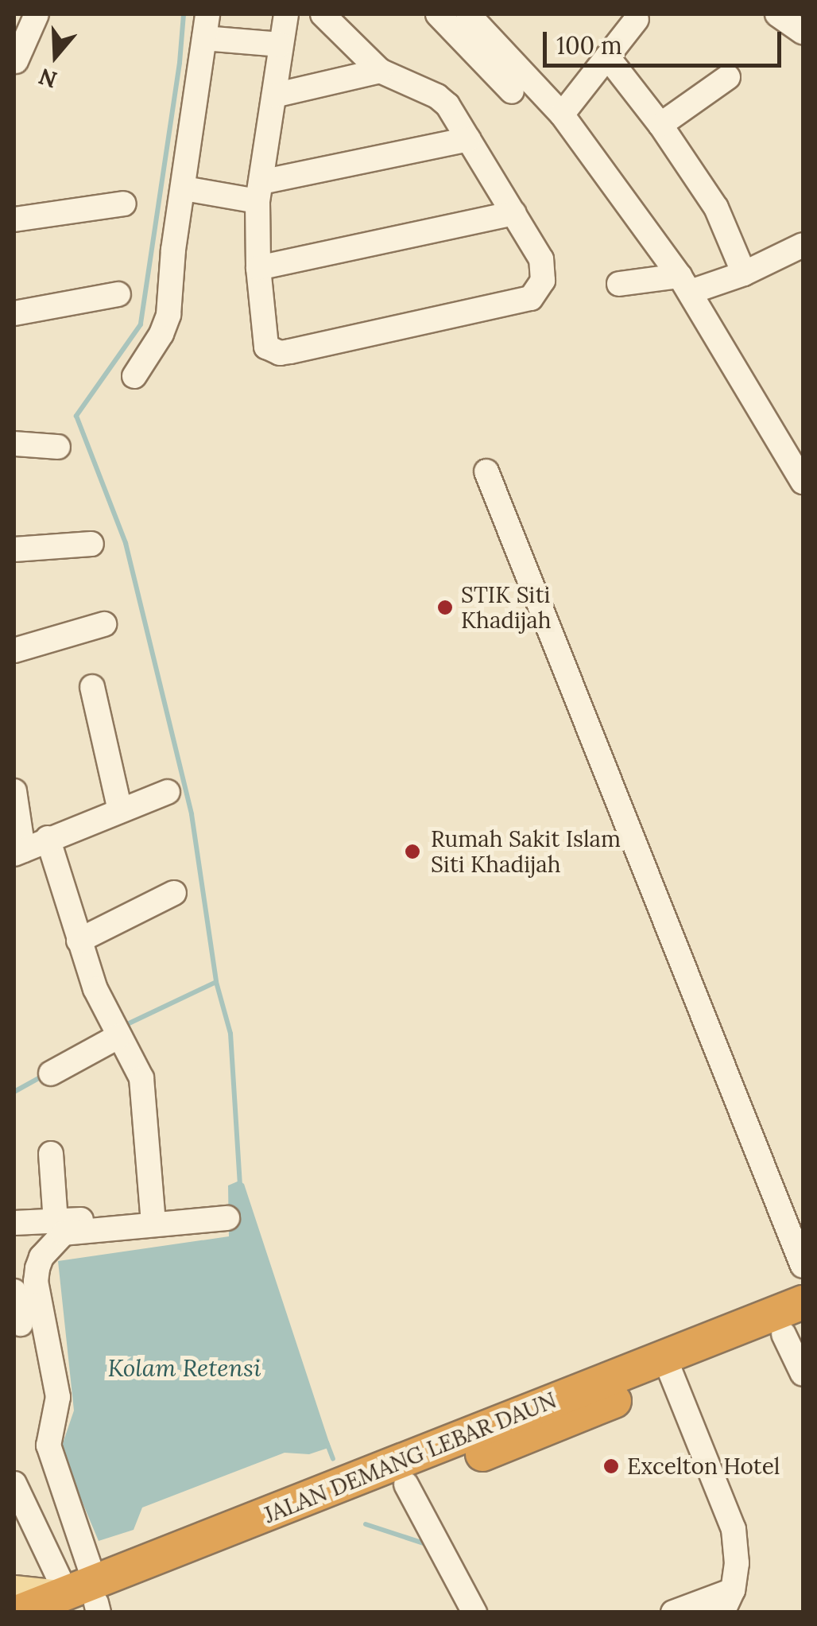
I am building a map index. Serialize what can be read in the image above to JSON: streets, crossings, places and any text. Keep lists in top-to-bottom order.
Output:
{
  "streets": {
    "highway": ["JALAN DEMANG LEBAR DAUN"]
  },
  "water": ["Kolam Retensi"],
  "places": ["STIK Siti Khadijah", "Rumah Sakit Islam Siti Khadijah", "Excelton Hotel"],
  "scale_bar": "100 m",
  "north": "bottom"
}
